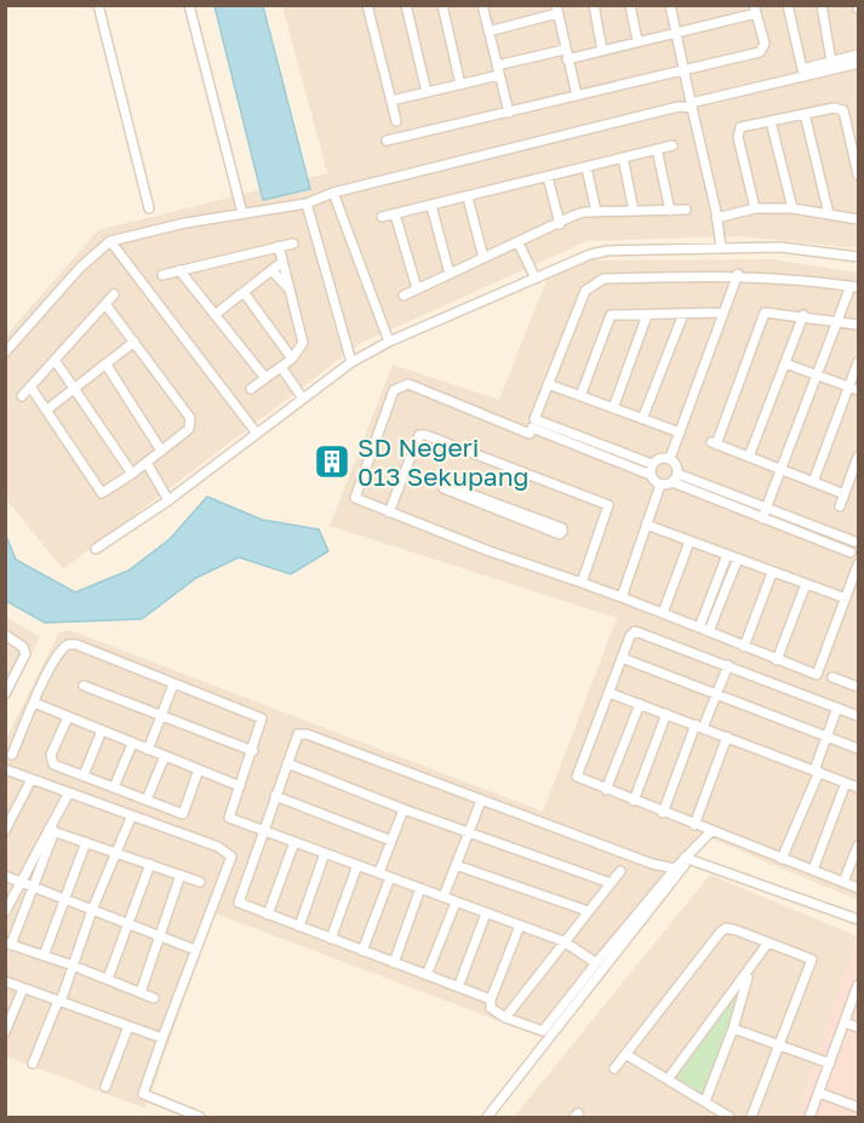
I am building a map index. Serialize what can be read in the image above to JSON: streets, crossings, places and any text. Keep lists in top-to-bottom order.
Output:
{
  "places": {
    "building": ["SD Negeri 013 Sekupang"]
  }
}
